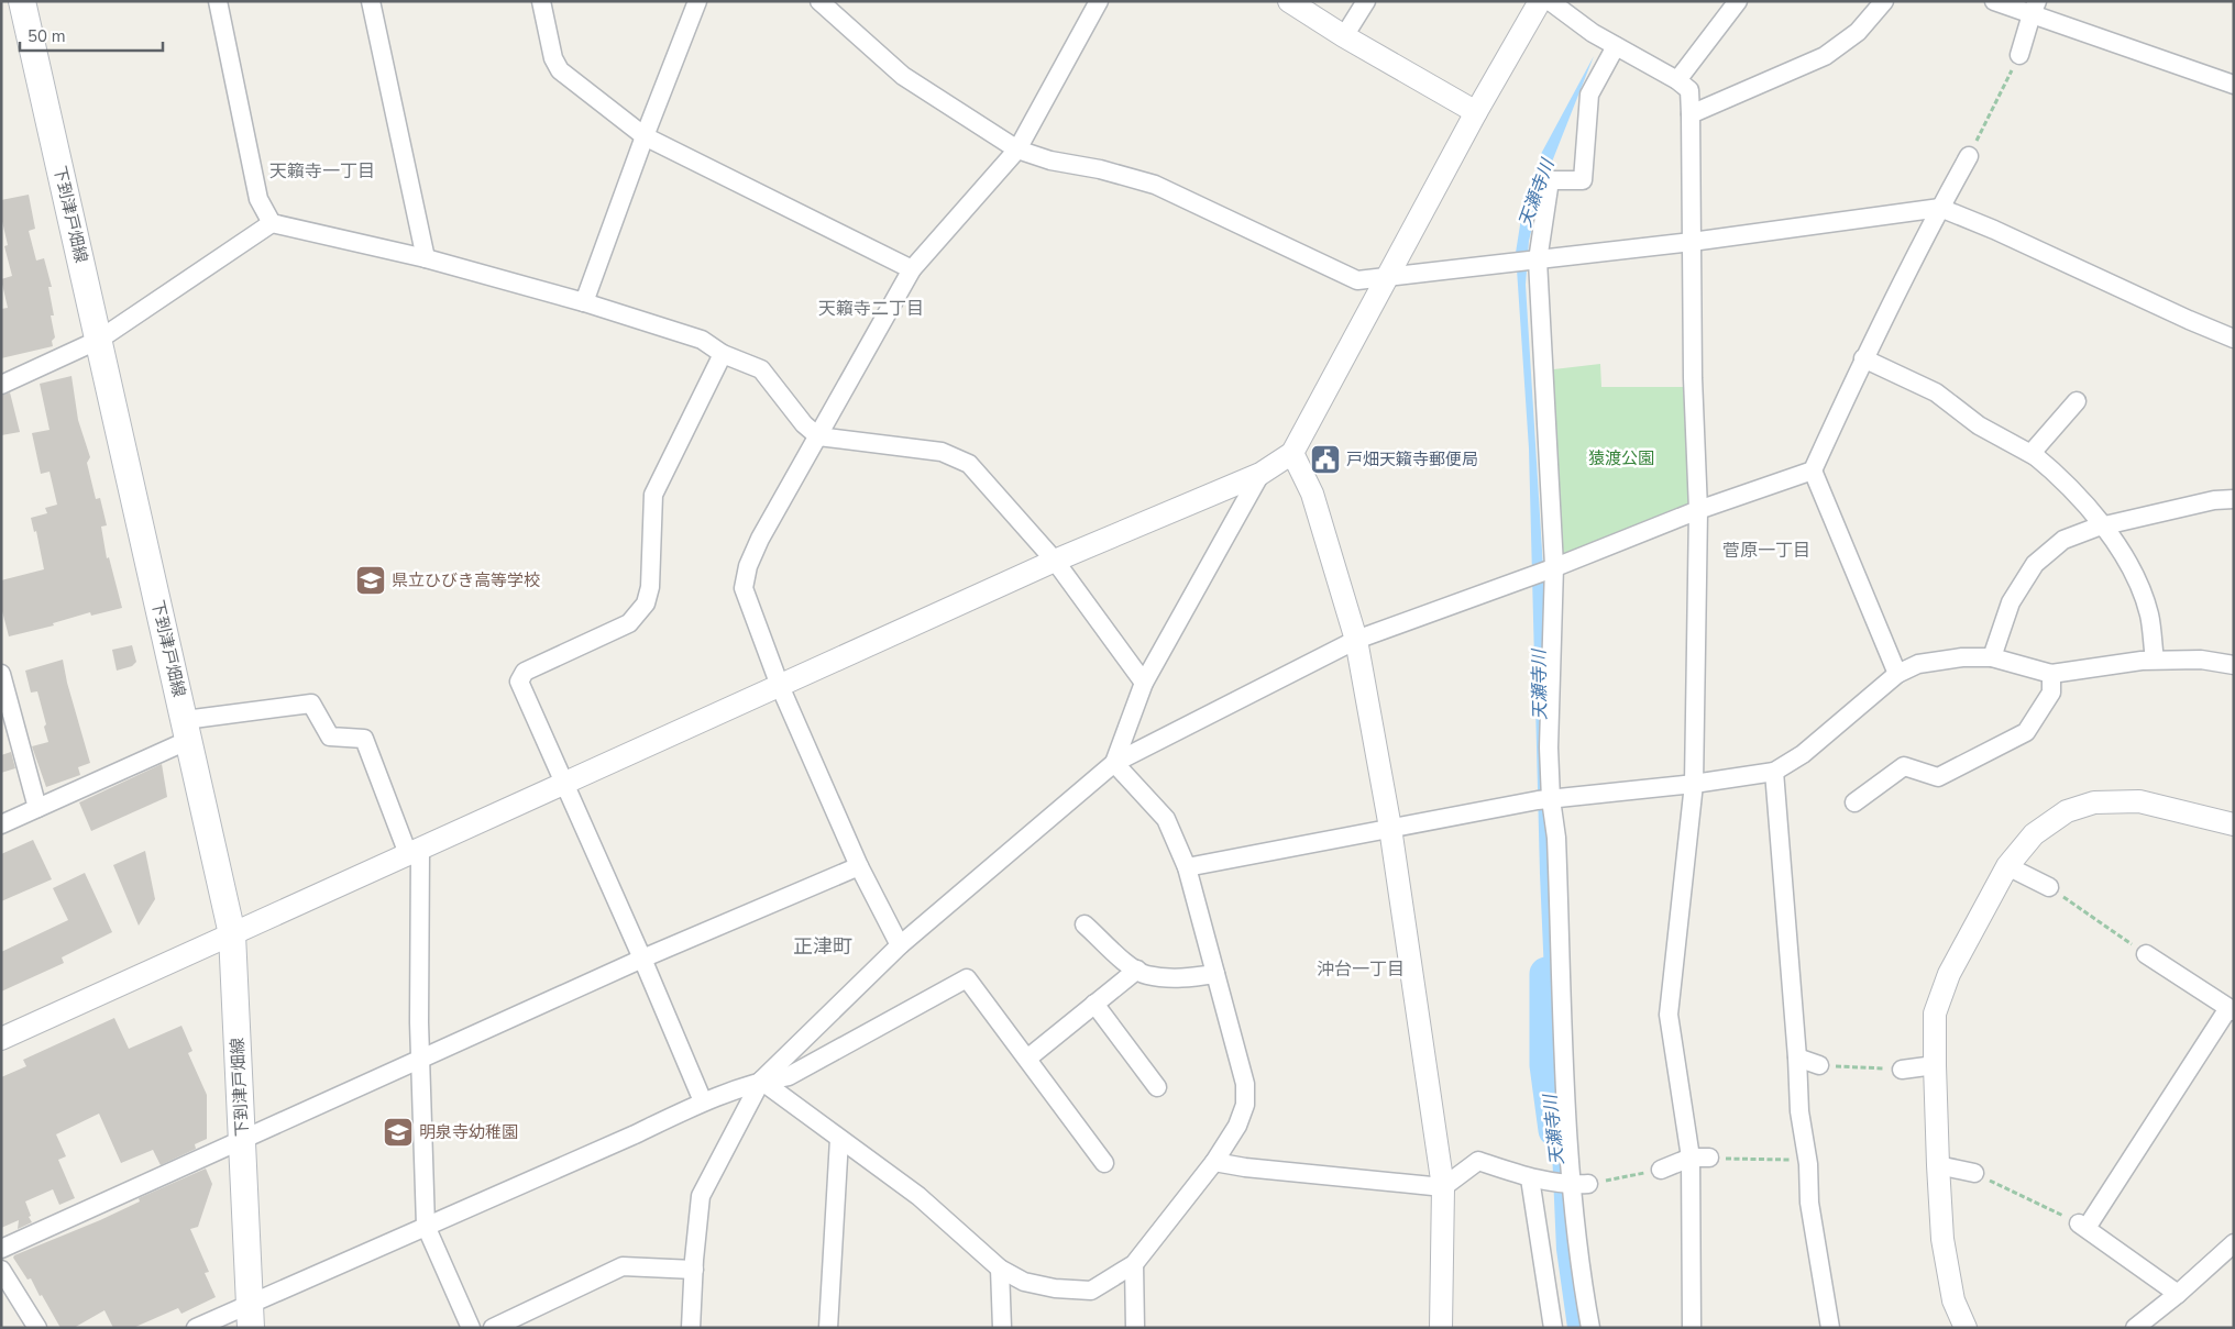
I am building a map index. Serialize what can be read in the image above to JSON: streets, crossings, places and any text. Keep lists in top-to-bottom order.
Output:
{
  "streets": {
    "main road": ["下到津戸畑線"]
  },
  "districts": [
    "天籟寺一丁目",
    "天籟寺二丁目",
    "菅原一丁目",
    "正津町",
    "沖台一丁目"
  ],
  "water": ["天瀬寺川"],
  "parks": ["猿渡公園"],
  "places": {
    "public building": ["戸畑天籟寺郵便局"],
    "school or university": ["県立ひびき高等学校", "明泉寺幼稚園"]
  },
  "scale_bar": "50 m"
}
